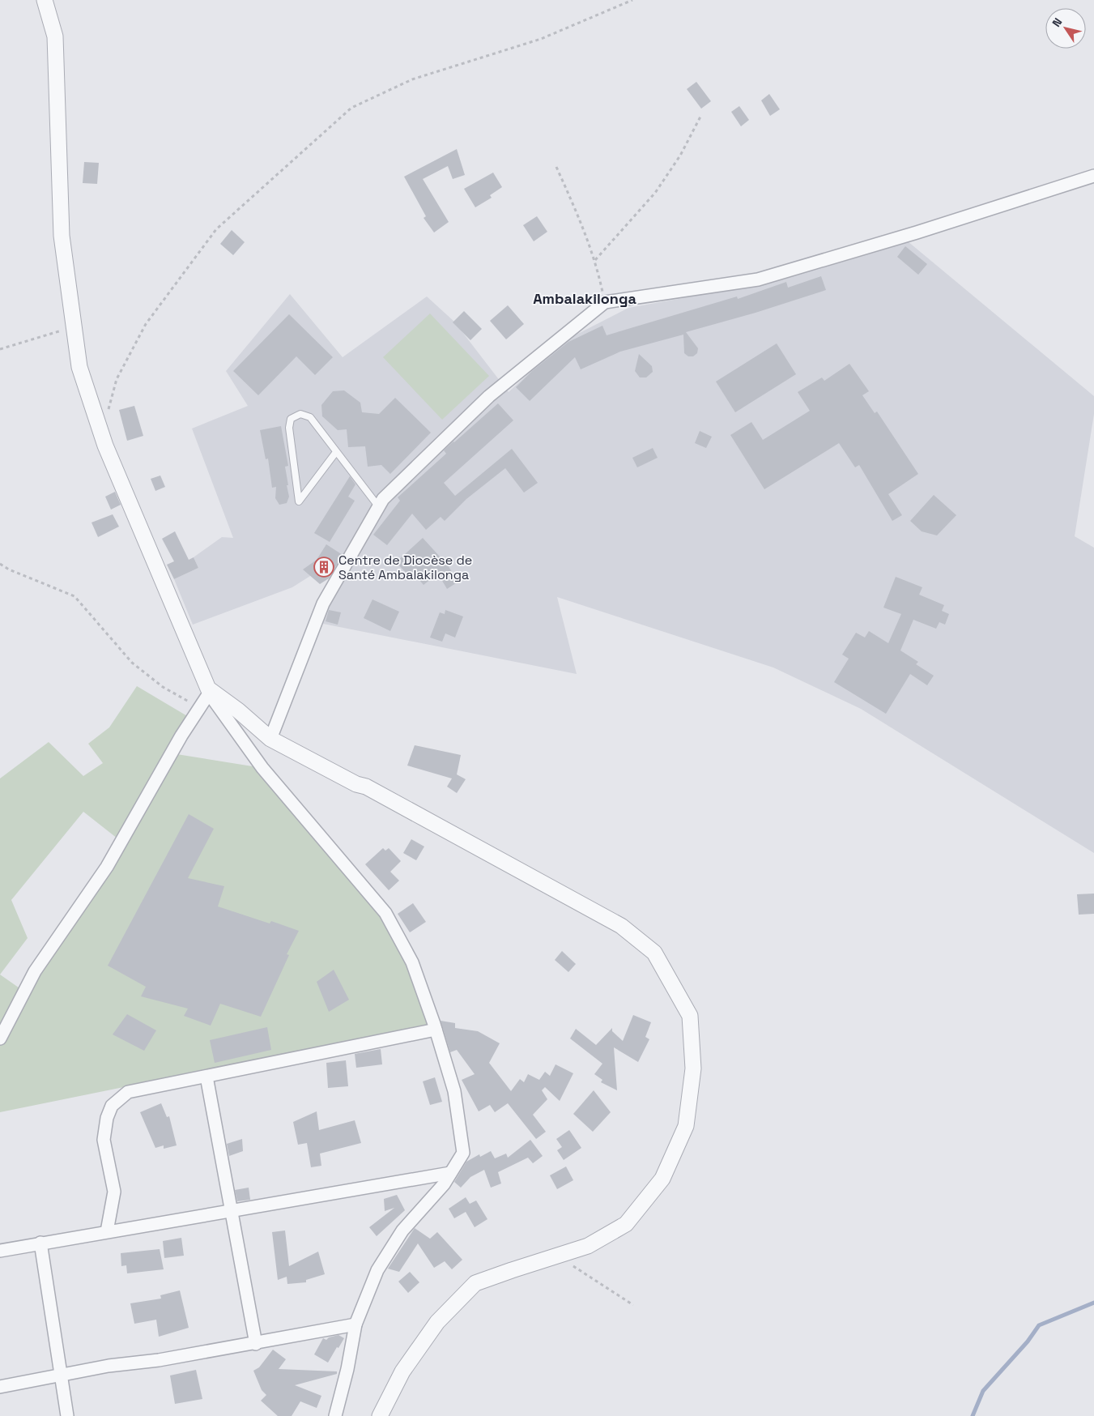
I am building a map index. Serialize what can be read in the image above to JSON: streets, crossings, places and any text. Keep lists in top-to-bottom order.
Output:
{
  "districts": ["Ambalakilonga"],
  "places": {
    "building": ["Centre de Diocèse de Santé Ambalakilonga"]
  },
  "north": "top left"
}
